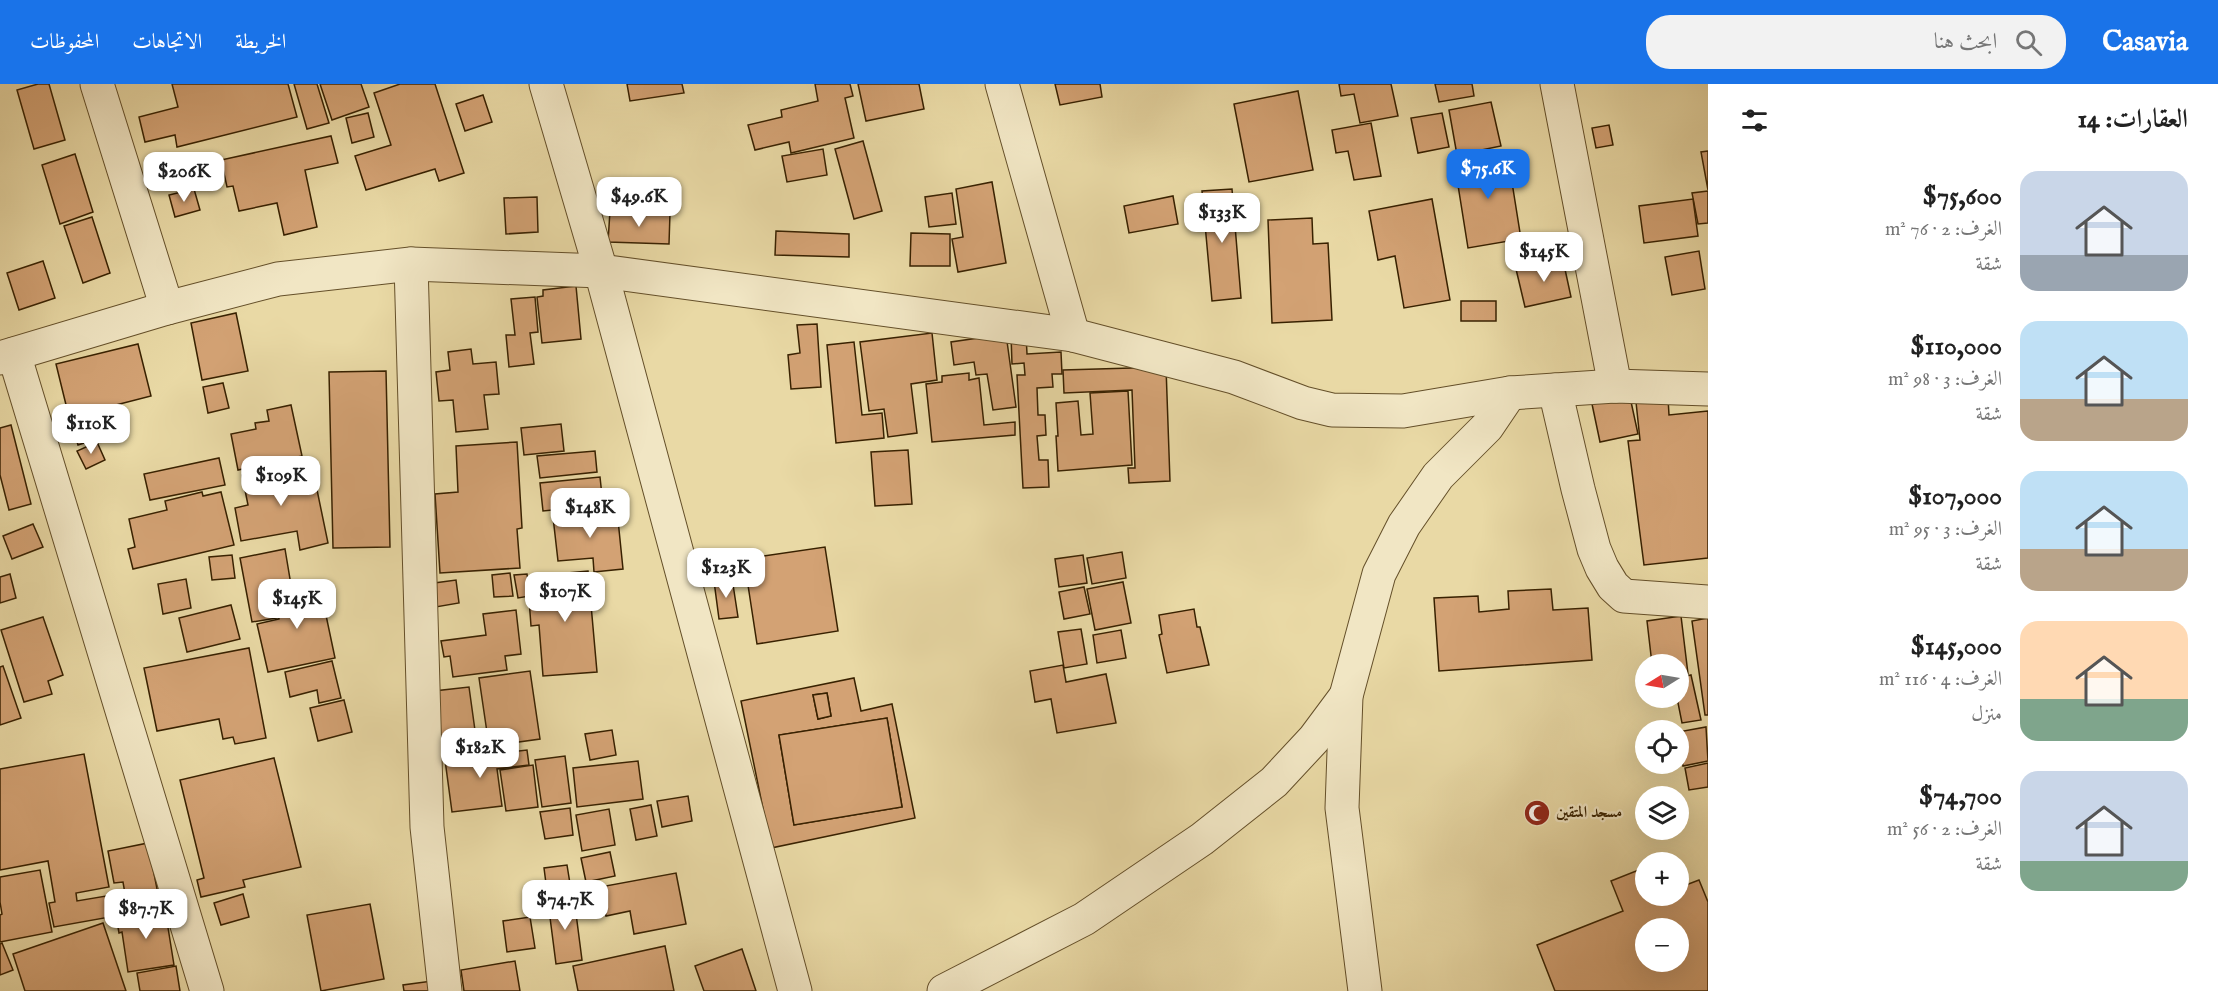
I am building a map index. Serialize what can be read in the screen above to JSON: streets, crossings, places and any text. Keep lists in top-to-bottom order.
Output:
{
  "places": {
    "mosque": ["مسجد المتقين"]
  },
  "north": "left",
  "page": {
    "header": "Casavia",
    "search": "ابحث هنا",
    "nav": ["الخريطة", "الاتجاهات", "المحفوظات"],
    "heading": "العقارات: 14",
    "price": [
      "$75.6K",
      "$206K",
      "$49.6K",
      "$133K",
      "$145K",
      "$110K",
      "$109K",
      "$148K",
      "$123K",
      "$107K",
      "$145K",
      "$182K",
      "$74.7K",
      "$87.7K"
    ],
    "list": [
      {
        "name": "$75,600",
        "note": "الغرف: 2 · 76 m² · شقة"
      },
      {
        "name": "$110,000",
        "note": "الغرف: 3 · 98 m² · شقة"
      },
      {
        "name": "$107,000",
        "note": "الغرف: 3 · 95 m² · شقة"
      },
      {
        "name": "$145,000",
        "note": "الغرف: 4 · 116 m² · منزل"
      },
      {
        "name": "$74,700",
        "note": "الغرف: 2 · 56 m² · شقة"
      }
    ],
    "map_buttons": ["+", "−"]
  }
}
